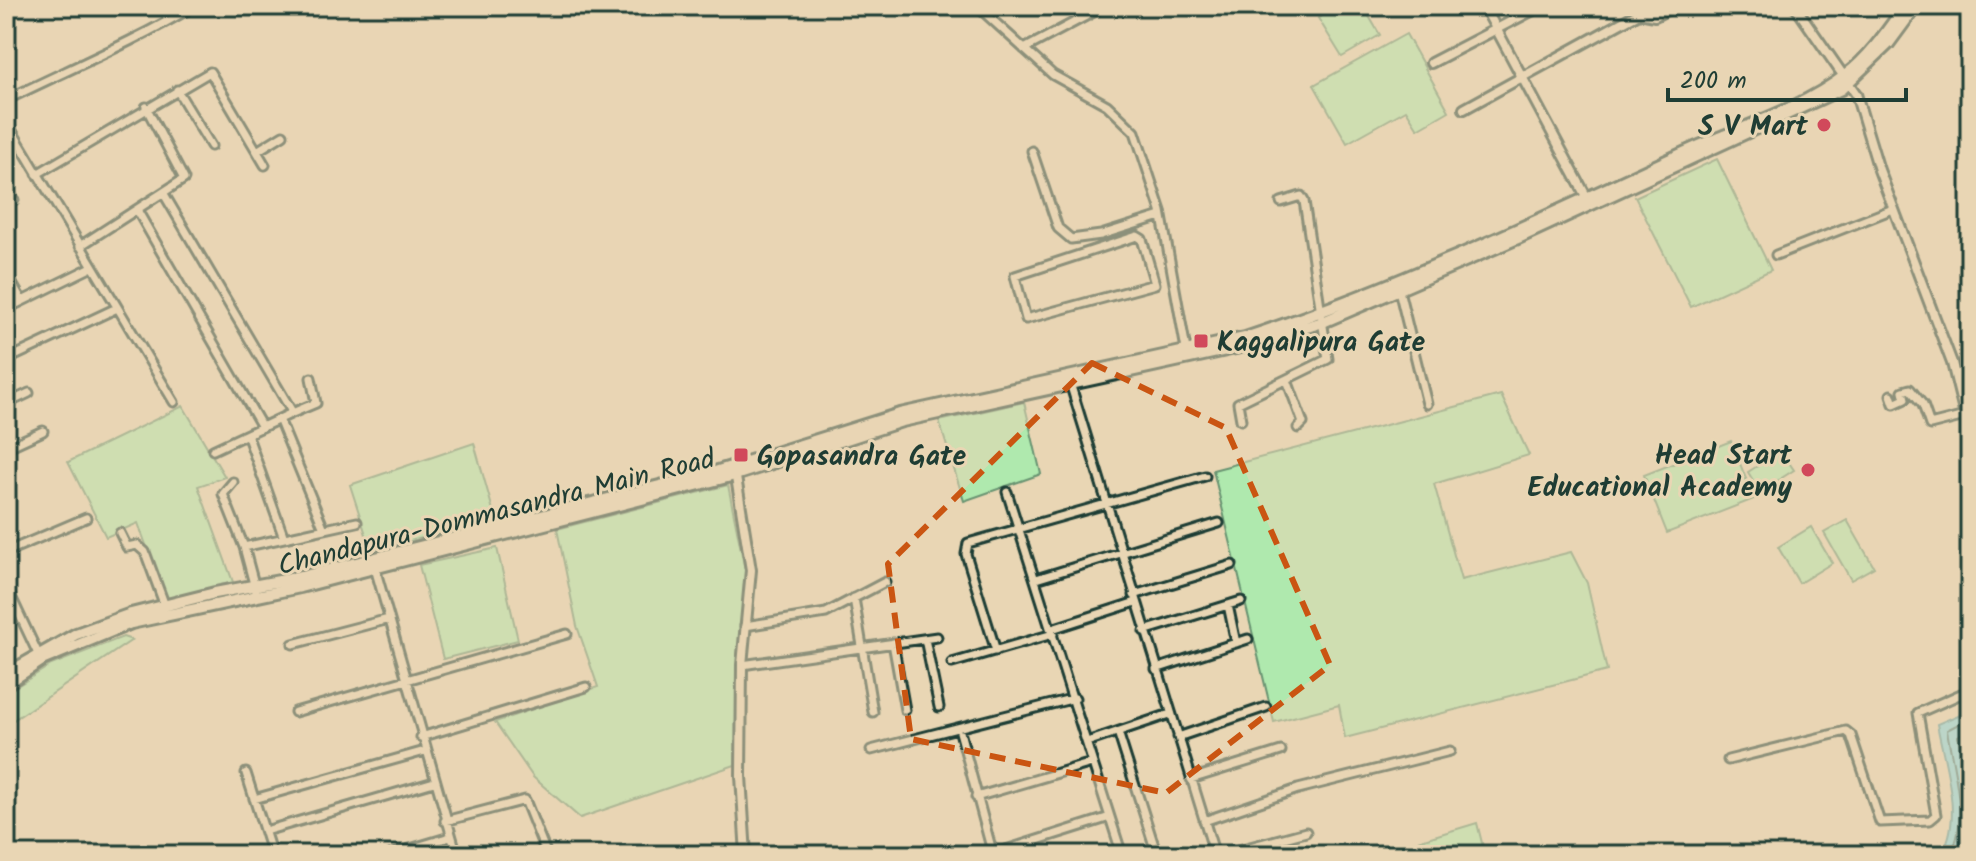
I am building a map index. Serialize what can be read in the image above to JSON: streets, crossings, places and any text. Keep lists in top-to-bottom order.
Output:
{
  "streets": {
    "main road": ["Chandapura-Dommasandra Main Road"]
  },
  "places": {
    "other": ["S V Mart", "Head Start Educational Academy"],
    "transit": ["Kaggalipura Gate", "Gopasandra Gate"]
  },
  "scale_bar": "200 m"
}
